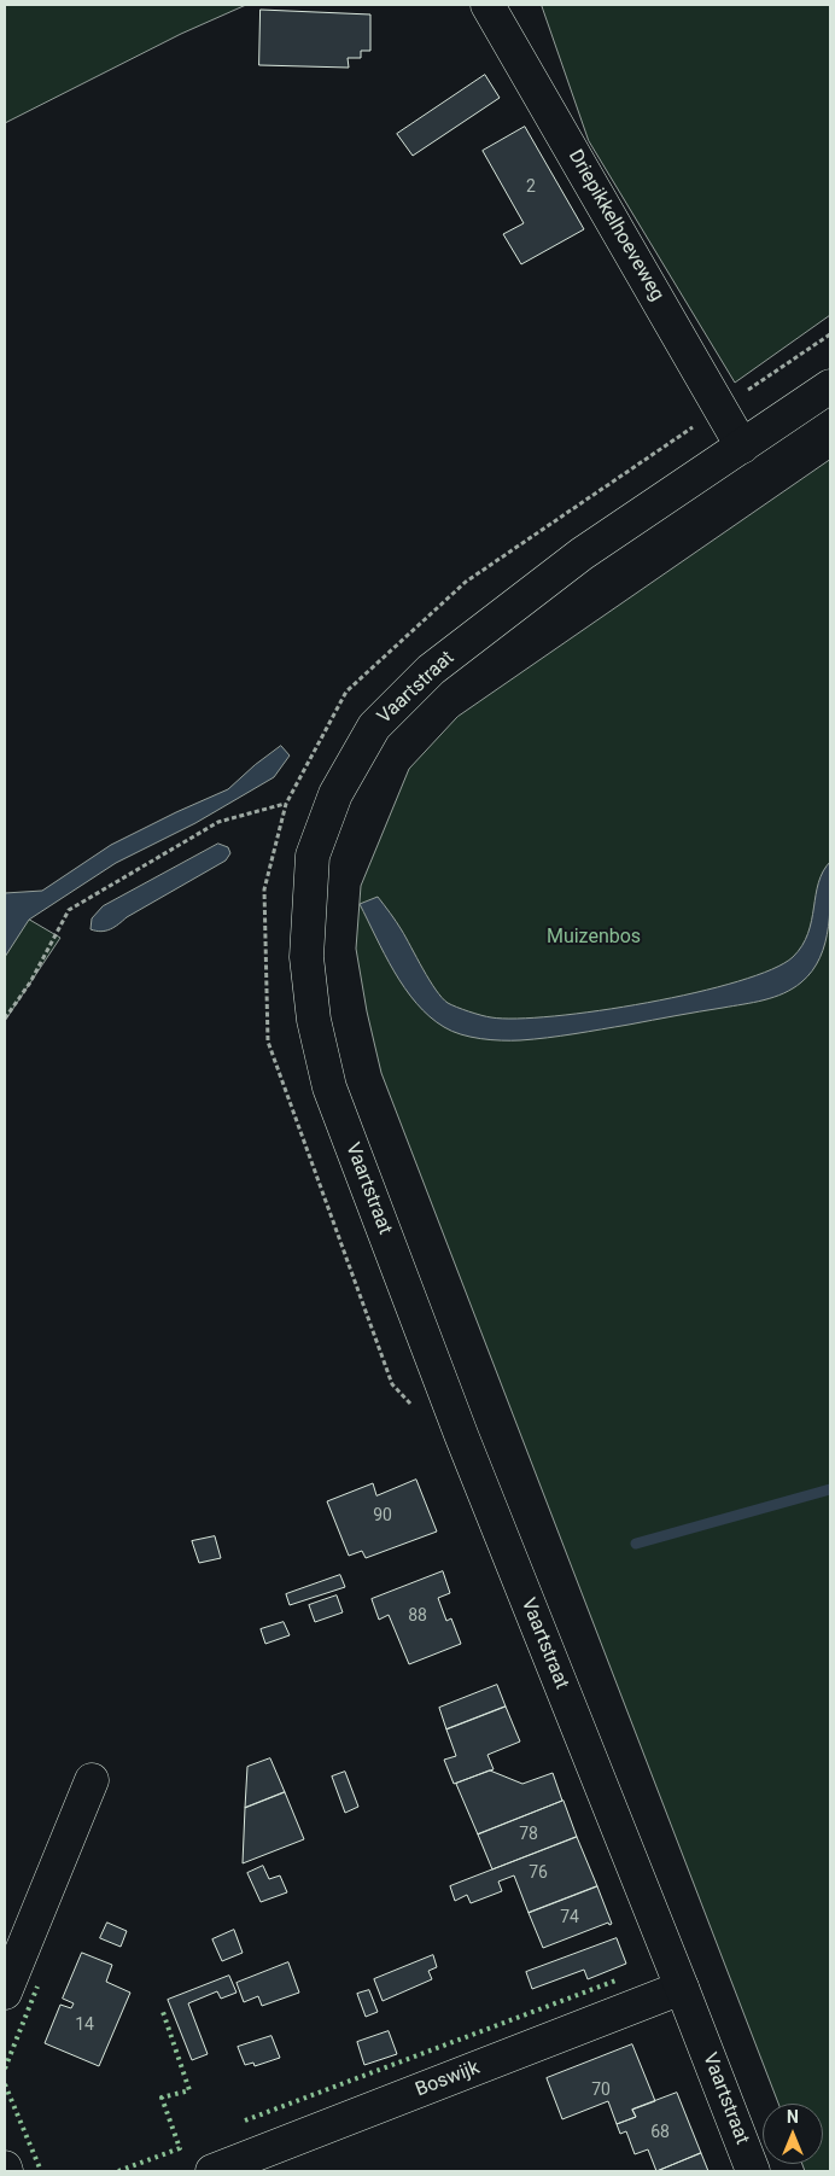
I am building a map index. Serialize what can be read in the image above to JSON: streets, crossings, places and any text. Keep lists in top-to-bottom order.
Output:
{
  "streets": {
    "street": ["Driepikkelhoeveweg", "Vaartstraat", "Boswijk"]
  },
  "crossings": [
    ["Driepikkelhoeveweg", "Vaartstraat"],
    ["Vaartstraat", "Boswijk"]
  ],
  "parks": ["Muizenbos"],
  "house_numbers": [
    "2",
    "90",
    "88",
    "78",
    "76",
    "74",
    "14",
    "70",
    "68"
  ],
  "north": "top"
}
